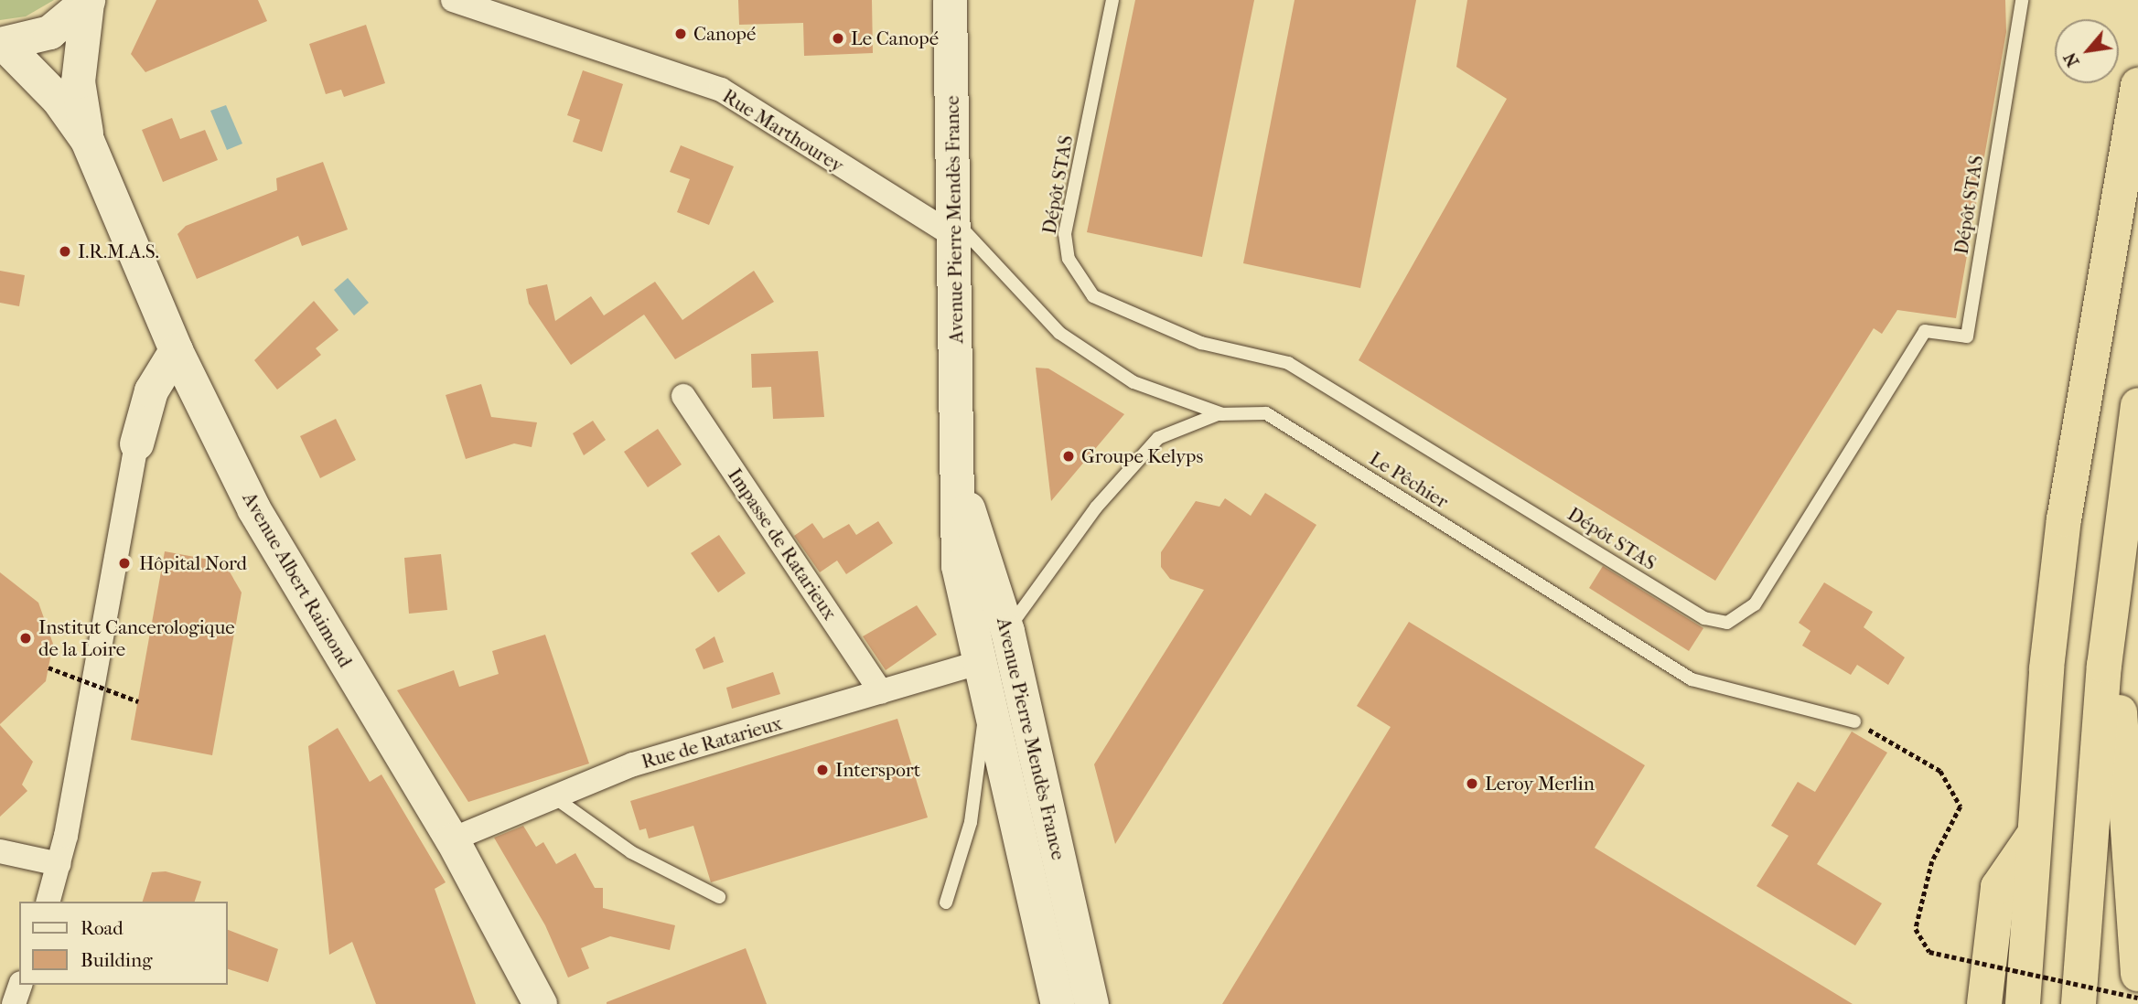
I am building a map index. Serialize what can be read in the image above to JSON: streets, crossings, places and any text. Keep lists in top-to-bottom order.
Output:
{
  "streets": {
    "main road": ["Avenue Pierre Mendès France", "Avenue Albert Raimond"],
    "street": ["Rue Marthourey", "Impasse de Ratarieux", "Rue de Ratarieux"],
    "lane": ["Dépôt STAS", "Le Pêchier"]
  },
  "crossings": [
    ["Rue Marthourey", "Avenue Pierre Mendès France"],
    ["Avenue Pierre Mendès France", "Le Pêchier"],
    ["Avenue Pierre Mendès France", "Rue de Ratarieux"],
    ["Impasse de Ratarieux", "Rue de Ratarieux"],
    ["Avenue Albert Raimond", "Rue de Ratarieux"]
  ],
  "places": [
    "Canopé",
    "Le Canopé",
    "I.R.M.A.S.",
    "Groupe Kelyps",
    "Hôpital Nord",
    "Institut Cancerologique de la Loire",
    "Intersport",
    "Leroy Merlin"
  ],
  "legend": ["Road", "Building"],
  "north": "bottom left"
}
